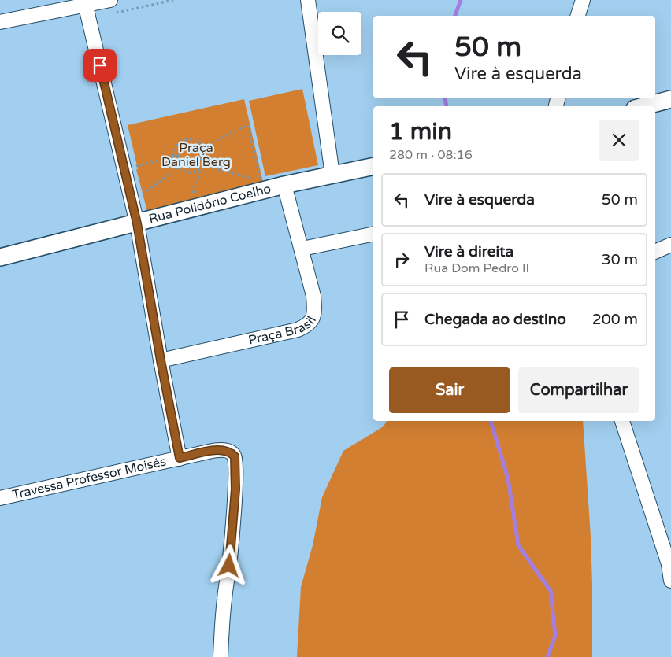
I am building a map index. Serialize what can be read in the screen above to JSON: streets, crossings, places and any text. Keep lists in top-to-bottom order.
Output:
{
  "streets": {
    "street": ["Rua Polidório Coelho", "Praça Brasil", "Travessa Professor Moisés"]
  },
  "crossings": [
    ["Rua Polidório Coelho", "Praça Brasil"]
  ],
  "parks": ["Praça Daniel Berg"],
  "page": {
    "turn": ["50 m", "Vire à esquerda"],
    "heading": ["1 min", "280 m · 08:16"],
    "list": [
      {
        "name": "Vire à esquerda",
        "value": "50 m"
      },
      {
        "name": "Vire à direita",
        "note": "Rua Dom Pedro II",
        "value": "30 m"
      },
      {
        "name": "Chegada ao destino",
        "value": "200 m"
      }
    ],
    "buttons": ["Sair", "Compartilhar"]
  }
}
